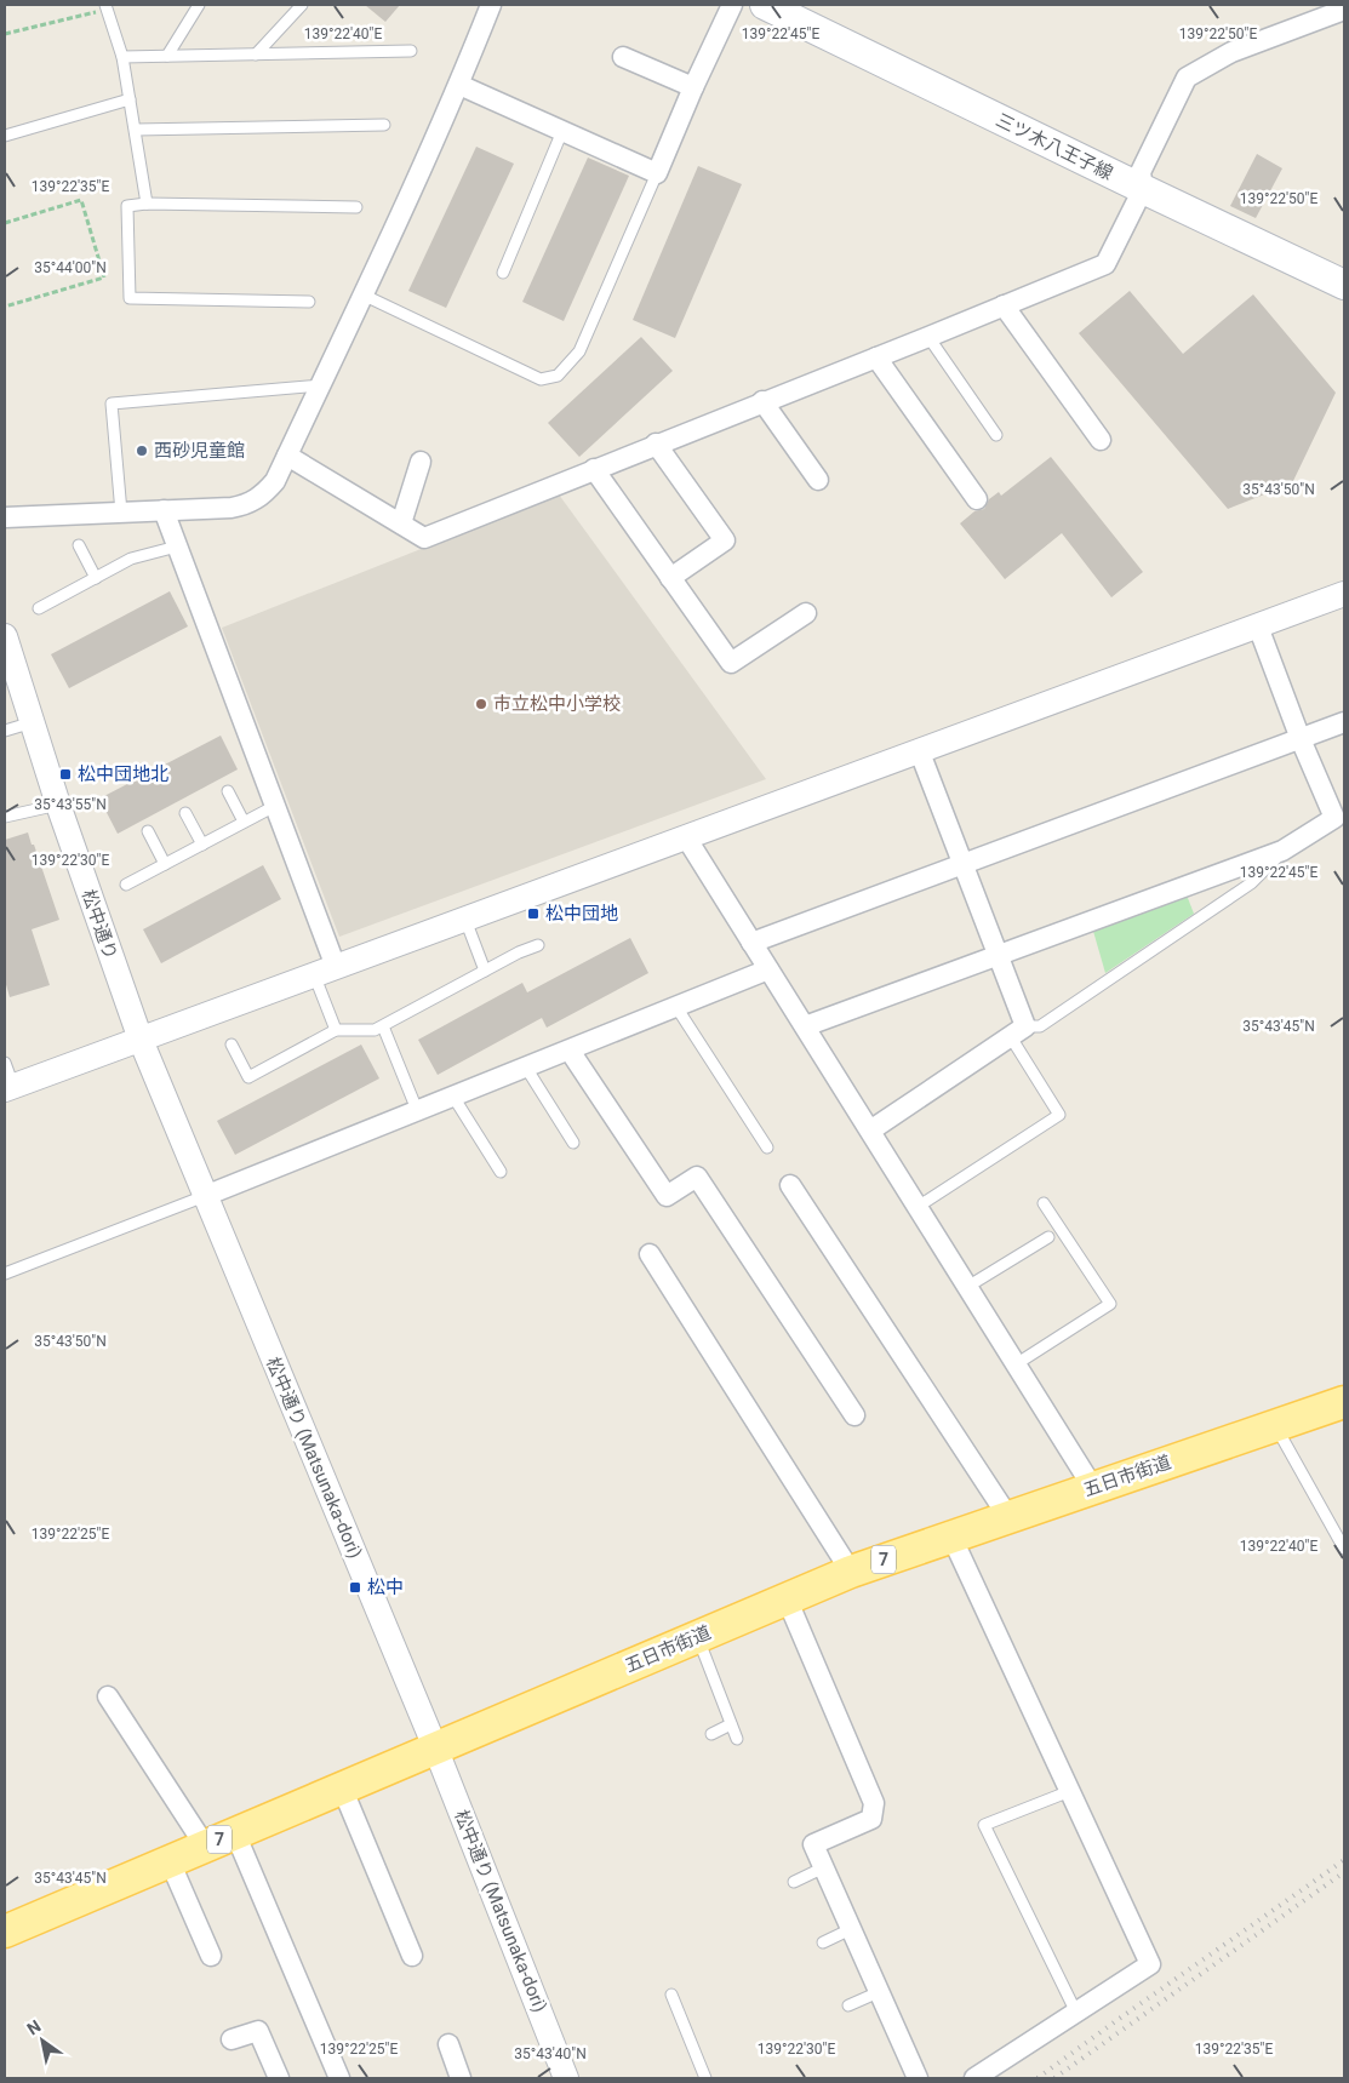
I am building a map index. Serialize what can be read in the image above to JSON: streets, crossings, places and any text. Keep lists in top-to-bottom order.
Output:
{
  "streets": {
    "main road": ["三ツ木八王子線", "五日市街道", "7"],
    "street": ["松中通り", "松中通り (Matsunaka-dori)"]
  },
  "crossings": [
    ["松中通り", "松中通り (Matsunaka-dori)"],
    ["松中通り (Matsunaka-dori)", "五日市街道"]
  ],
  "places": {
    "other": ["西砂児童館", "市立松中小学校"],
    "transit": ["松中団地北", "松中団地", "松中"]
  },
  "north": "top left",
  "coordinates": [
    "139°22'40\"E",
    "139°22'45\"E",
    "139°22'50\"E",
    "139°22'35\"E",
    "35°44'00\"N",
    "35°43'50\"N",
    "35°43'55\"N",
    "139°22'30\"E",
    "35°43'45\"N",
    "139°22'25\"E",
    "35°43'40\"N"
  ]
}
